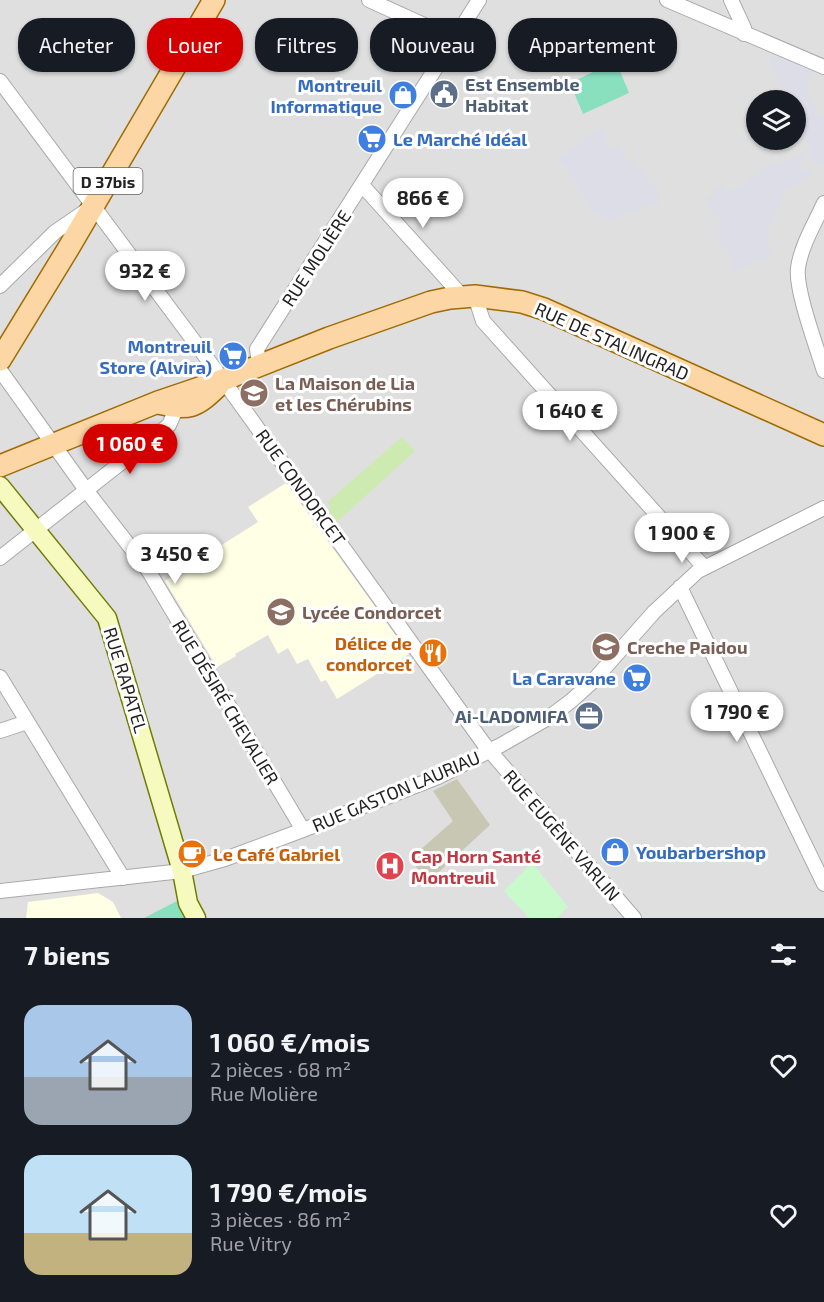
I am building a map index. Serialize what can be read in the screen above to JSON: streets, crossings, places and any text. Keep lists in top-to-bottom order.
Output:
{
  "streets": {
    "main road": ["D 37bis", "RUE DE STALINGRAD", "RUE RAPATEL"],
    "street": [
      "RUE MOLIÈRE",
      "RUE CONDORCET",
      "RUE DÉSIRÉ CHEVALIER",
      "RUE GASTON LAURIAU",
      "RUE EUGÈNE VARLIN"
    ]
  },
  "crossings": [
    ["D 37bis", "RUE CONDORCET"],
    ["RUE MOLIÈRE", "RUE DE STALINGRAD"],
    ["RUE DE STALINGRAD", "RUE CONDORCET"],
    ["RUE DE STALINGRAD", "RUE DÉSIRÉ CHEVALIER"],
    ["RUE CONDORCET", "RUE GASTON LAURIAU"],
    ["RUE CONDORCET", "RUE EUGÈNE VARLIN"],
    ["RUE RAPATEL", "RUE GASTON LAURIAU"],
    ["RUE DÉSIRÉ CHEVALIER", "RUE GASTON LAURIAU"],
    ["RUE GASTON LAURIAU", "RUE EUGÈNE VARLIN"]
  ],
  "places": {
    "public building": ["Est Ensemble Habitat"],
    "shop": ["Montreuil Informatique", "Youbarbershop"],
    "supermarket": ["Le Marché Idéal", "Montreuil Store (Alvira)", "La Caravane"],
    "school or university": ["La Maison de Lia et les Chérubins", "Lycée Condorcet", "Creche Paidou"],
    "restaurant": ["Délice de condorcet"],
    "office": ["Ai-LADOMIFA"],
    "cafe": ["Le Café Gabriel"],
    "hospital": ["Cap Horn Santé Montreuil"]
  },
  "page": {
    "chip": [
      "Acheter",
      "Louer",
      "Filtres",
      "Nouveau",
      "Appartement"
    ],
    "price": [
      "866 €",
      "932 €",
      "1 640 €",
      "1 060 €",
      "1 900 €",
      "3 450 €",
      "1 790 €"
    ],
    "heading": "7 biens",
    "list": [
      {
        "name": "1 060 €/mois",
        "note": "2 pièces · 68 m² · Rue Molière"
      },
      {
        "name": "1 790 €/mois",
        "note": "3 pièces · 86 m² · Rue Vitry"
      }
    ]
  }
}
